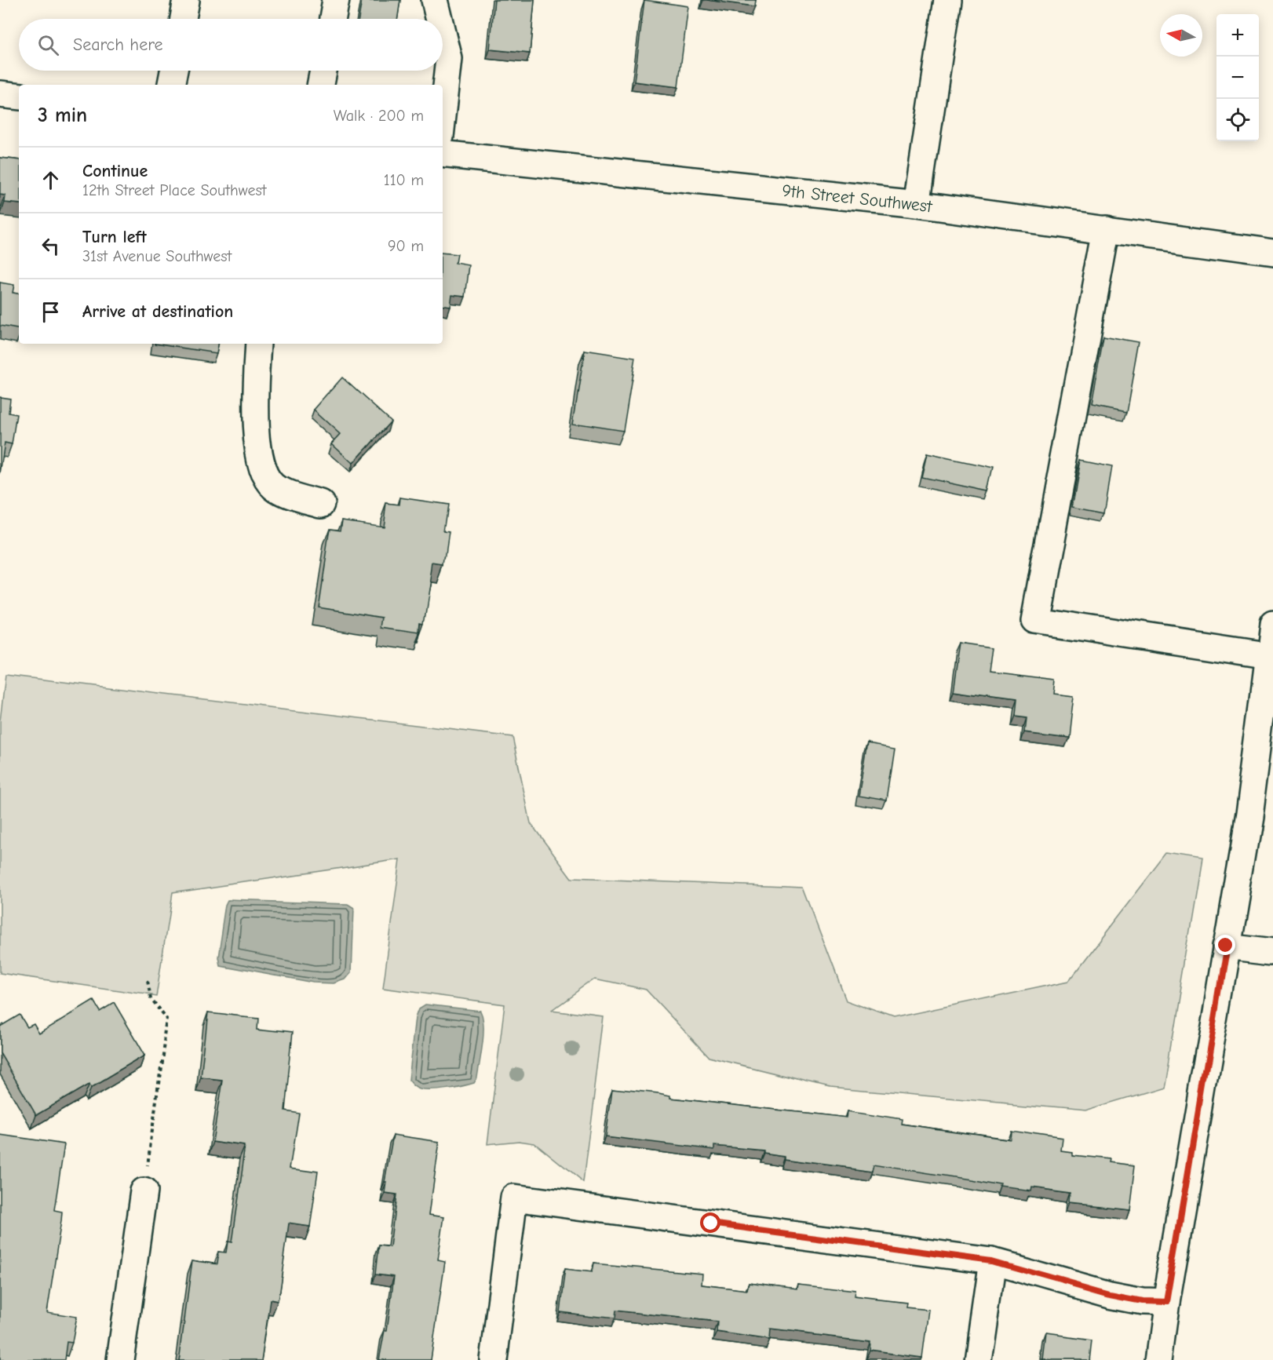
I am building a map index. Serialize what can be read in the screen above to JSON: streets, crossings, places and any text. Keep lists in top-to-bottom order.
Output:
{
  "streets": {
    "street": ["9th Street Southwest"]
  },
  "north": "left",
  "page": {
    "map_buttons": ["+", "−"],
    "search": "Search here",
    "heading": ["3 min", "Walk · 200 m"],
    "list": [
      ["Continue", "12th Street Place Southwest", "110 m"],
      ["Turn left", "31st Avenue Southwest", "90 m"],
      "Arrive at destination"
    ]
  }
}
